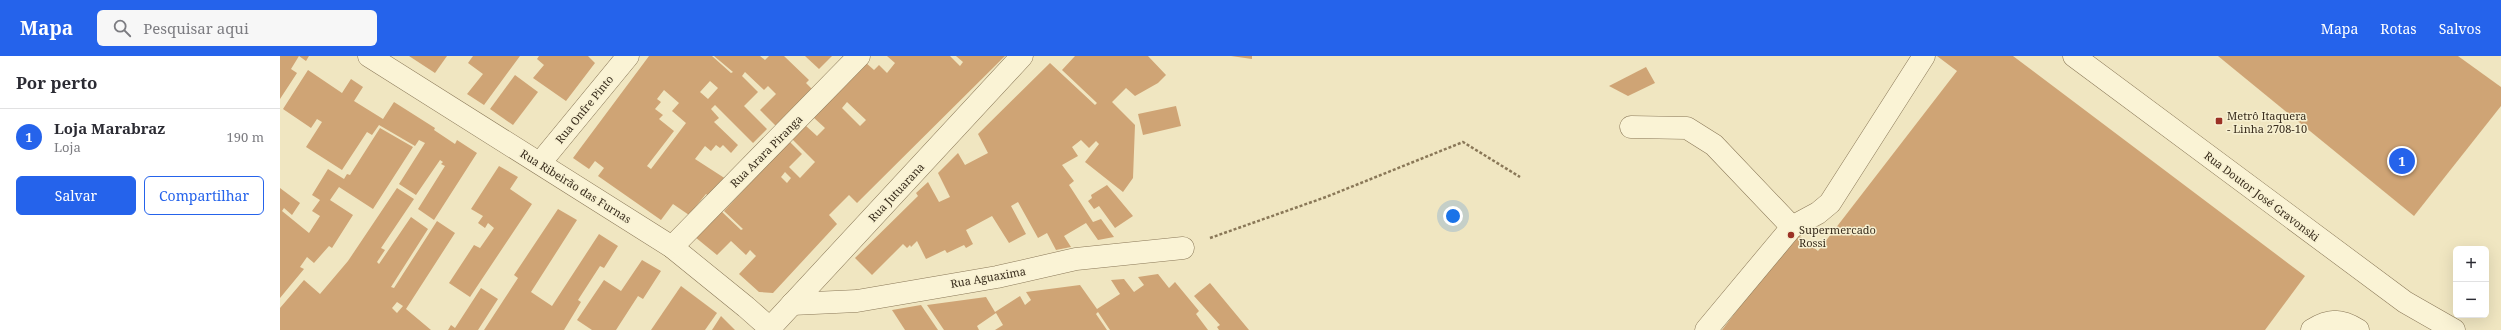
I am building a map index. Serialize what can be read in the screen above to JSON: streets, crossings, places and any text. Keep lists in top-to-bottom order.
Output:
{
  "streets": {
    "street": [
      "Rua Onfre Pinto",
      "Rua Arara Piranga",
      "Rua Ribeirão das Furnas",
      "Rua Jutuarana",
      "Rua Doutor José Gravonski",
      "Rua Aguaxima"
    ]
  },
  "crossings": [
    ["Rua Onfre Pinto", "Rua Ribeirão das Furnas"],
    ["Rua Arara Piranga", "Rua Ribeirão das Furnas"],
    ["Rua Ribeirão das Furnas", "Rua Jutuarana"],
    ["Rua Jutuarana", "Rua Aguaxima"]
  ],
  "places": {
    "transit": ["Metrô Itaquera - Linha 2708-10"],
    "other": ["Supermercado Rossi"]
  },
  "page": {
    "header": "Mapa",
    "search": "Pesquisar aqui",
    "nav": ["Mapa", "Rotas", "Salvos"],
    "heading": "Por perto",
    "list": [
      {
        "mark": "1",
        "name": "Loja Marabraz",
        "note": "Loja",
        "value": "190 m"
      }
    ],
    "pins": "1",
    "buttons": ["Salvar", "Compartilhar"],
    "map_buttons": ["+", "−"]
  }
}
